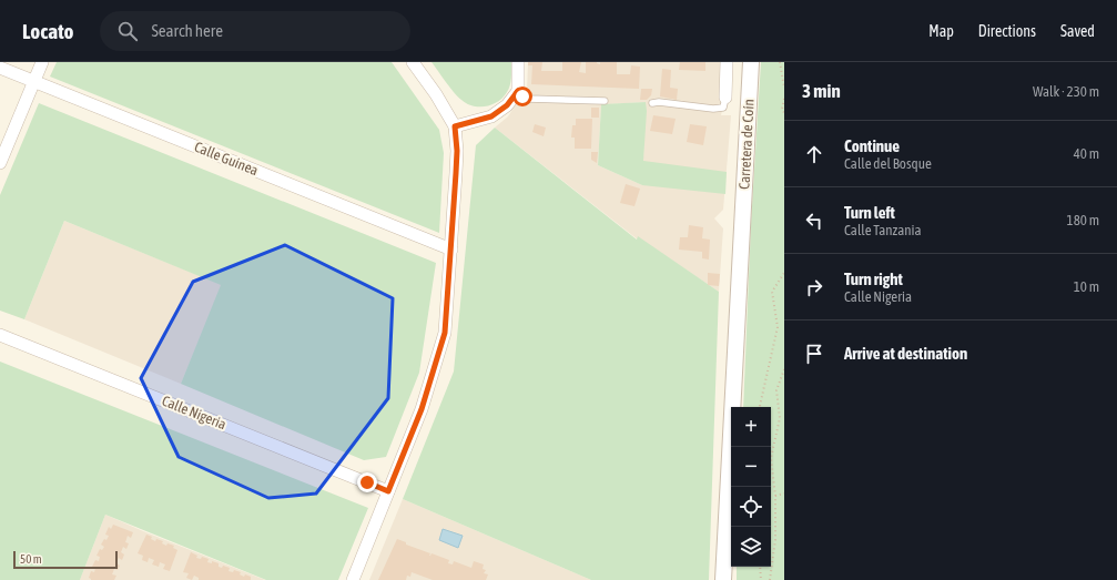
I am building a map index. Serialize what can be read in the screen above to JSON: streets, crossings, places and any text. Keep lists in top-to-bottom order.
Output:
{
  "streets": {
    "street": ["Carretera de Coín", "Calle Guinea", "Calle Nigeria"]
  },
  "scale_bar": "50 m",
  "page": {
    "header": "Locato",
    "search": "Search here",
    "nav": ["Map", "Directions", "Saved"],
    "heading": ["3 min", "Walk · 230 m"],
    "list": [
      ["Continue", "Calle del Bosque", "40 m"],
      ["Turn left", "Calle Tanzania", "180 m"],
      ["Turn right", "Calle Nigeria", "10 m"],
      "Arrive at destination"
    ],
    "map_buttons": ["+", "−"],
    "scale": "50 m"
  }
}
